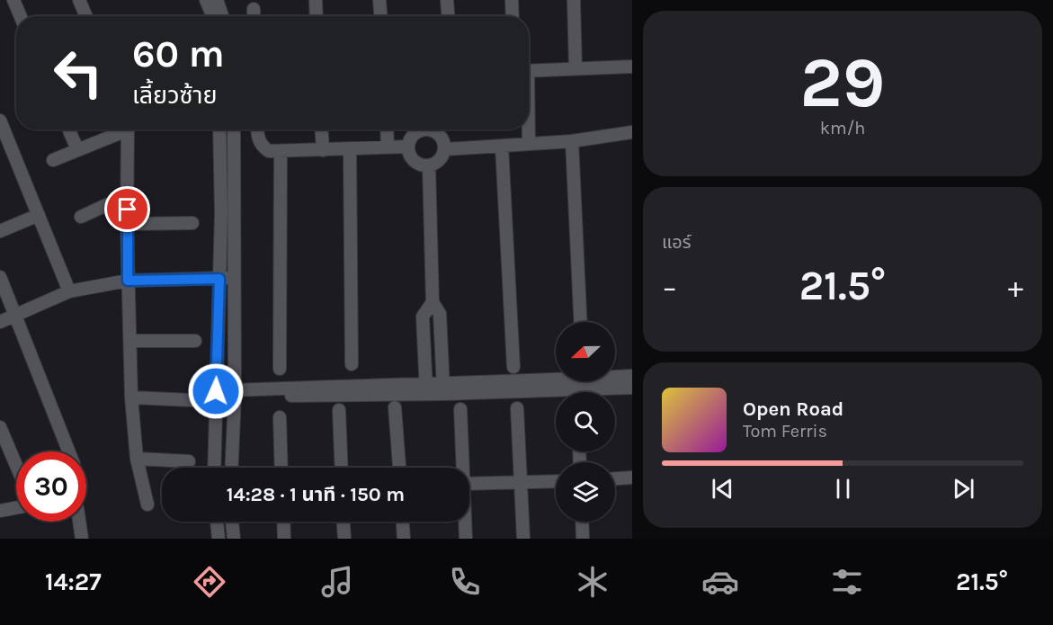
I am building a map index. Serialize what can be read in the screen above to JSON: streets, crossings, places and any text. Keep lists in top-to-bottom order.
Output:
{
  "north": "left",
  "page": {
    "tile": [
      ["29", "km/h"],
      "แอร์"
    ],
    "turn": ["60 m", "เลี้ยวซ้าย"],
    "heat": ["−", "21.5°", "+"],
    "song": ["Open Road", "Tom Ferris"],
    "limit": "30",
    "trip": "14:28 · 1 นาที · 150 m",
    "tabs": ["14:27", "21.5°"]
  }
}
